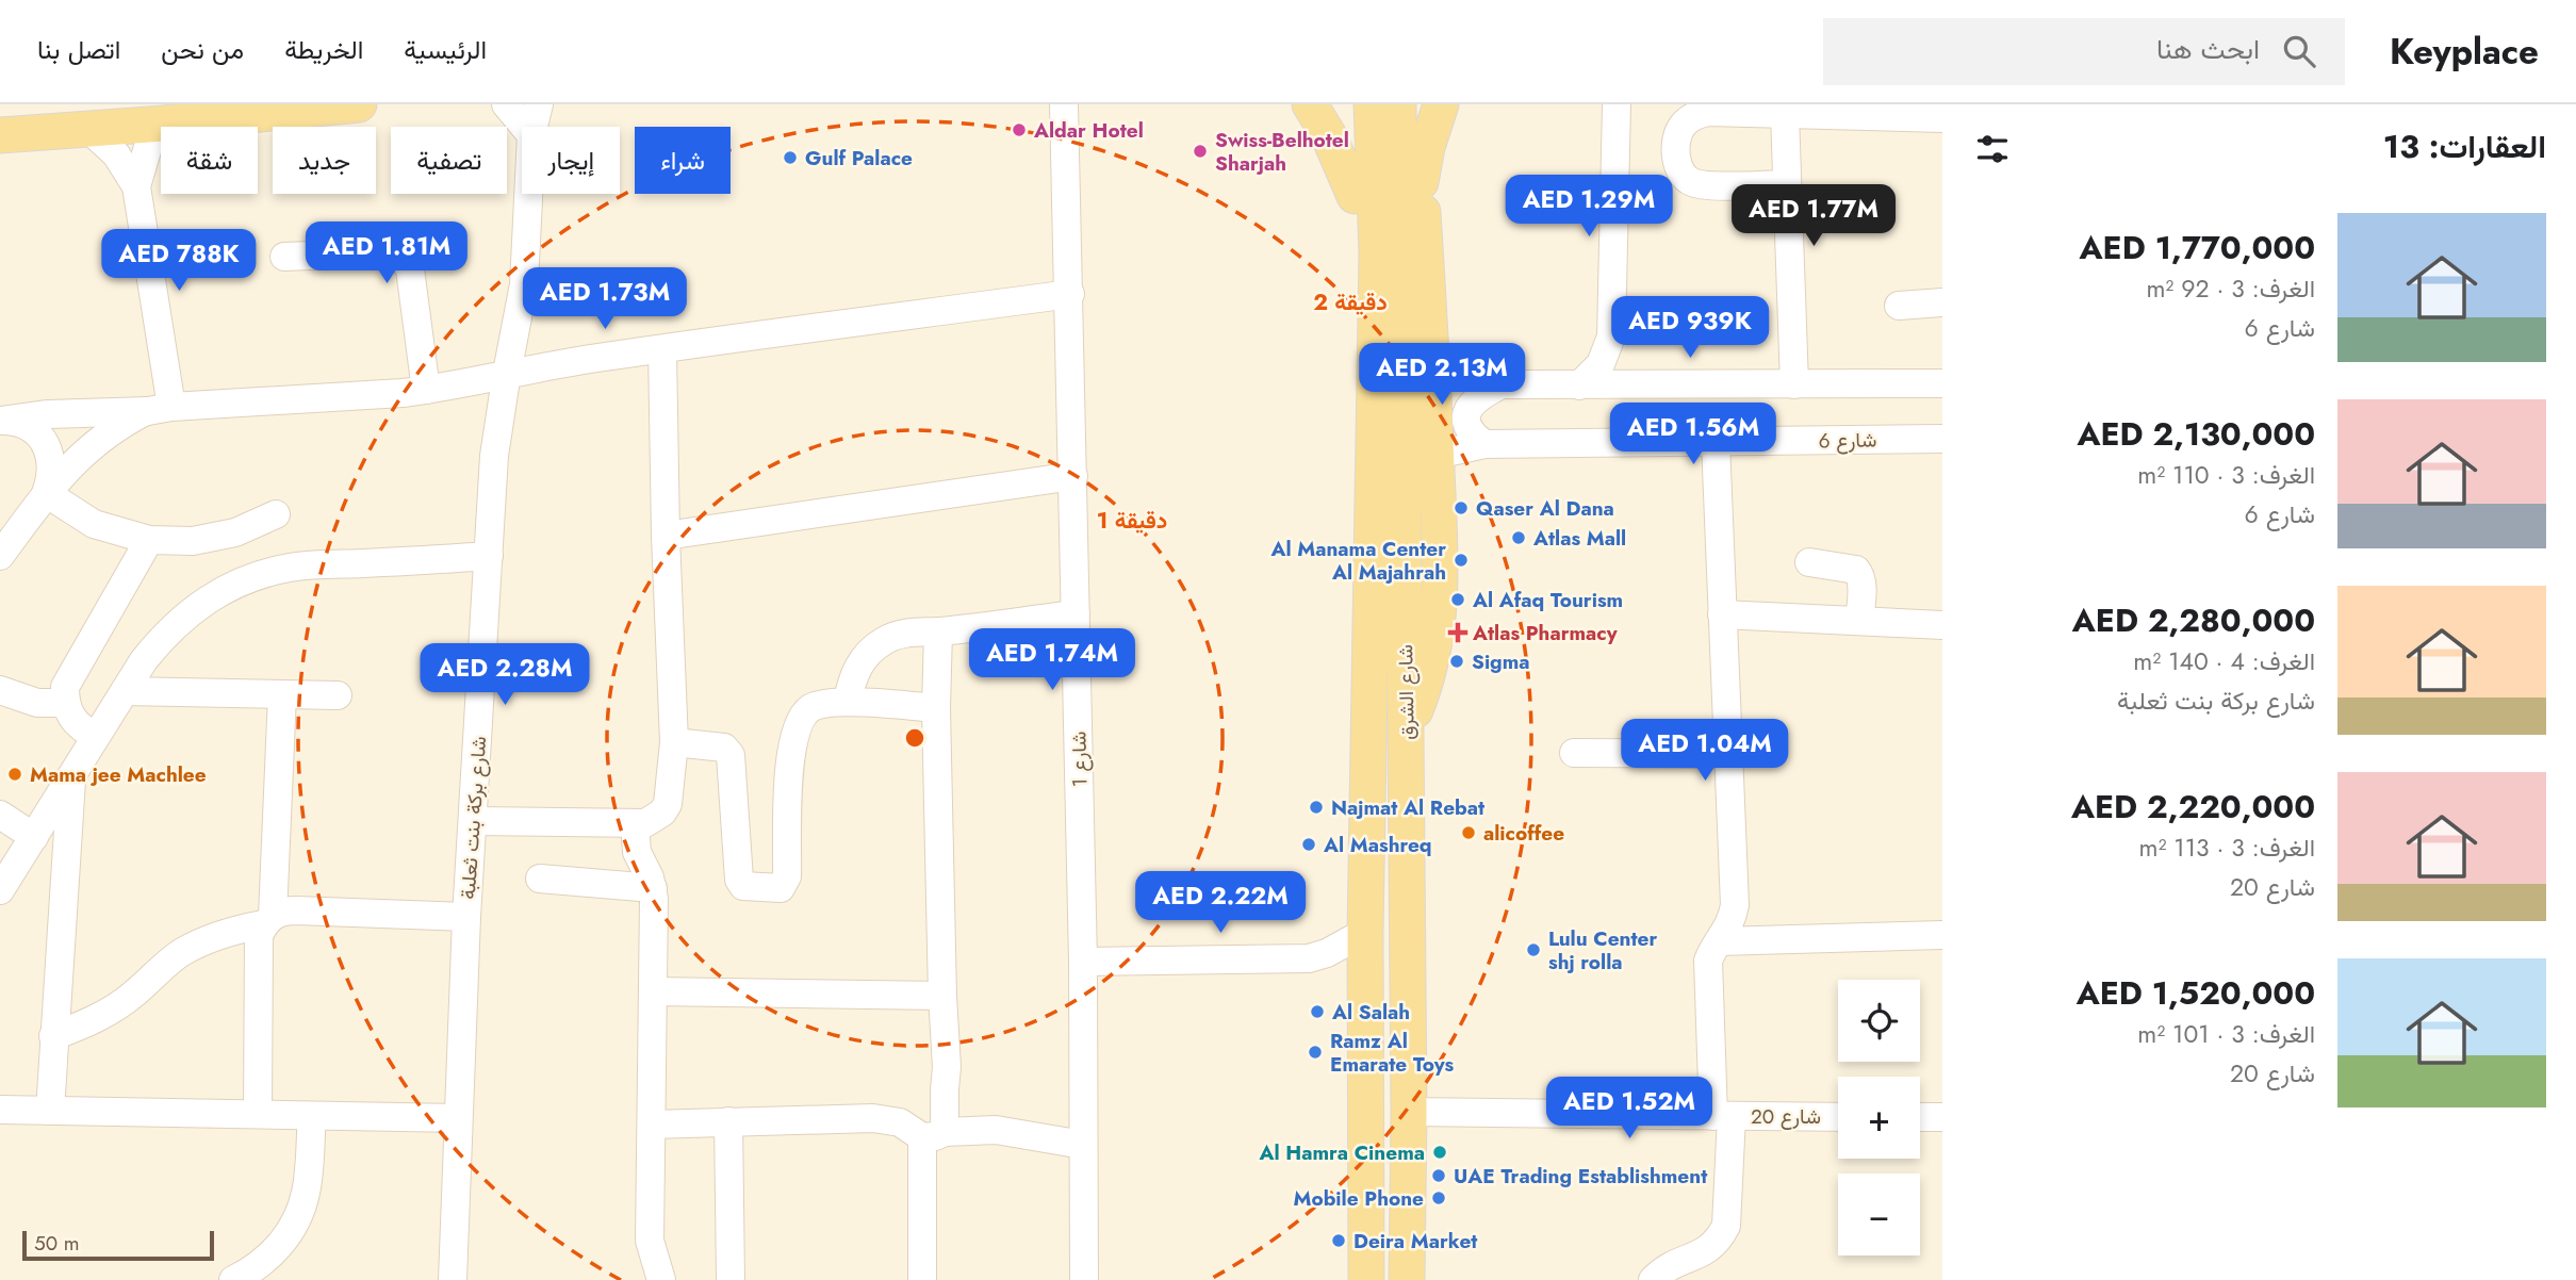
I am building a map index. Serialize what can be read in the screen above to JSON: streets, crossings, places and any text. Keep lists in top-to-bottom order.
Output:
{
  "streets": {
    "main road": ["شارع الشرق"],
    "street": [
      "شارع 6",
      "شارع 1",
      "شارع بركة بنت ثعلبة",
      "شارع 20"
    ]
  },
  "crossings": [
    ["شارع الشرق", "شارع 20"]
  ],
  "places": {
    "other": [
      "Aldar Hotel",
      "Swiss-Belhotel Sharjah",
      "Gulf Palace",
      "Qaser Al Dana",
      "Atlas Mall",
      "Al Manama Center Al Majahrah",
      "Al Afaq Tourism",
      "Sigma",
      "Mama jee Machlee",
      "Najmat Al Rebat",
      "alicoffee",
      "Al Mashreq",
      "Lulu Center shj rolla",
      "Al Salah",
      "Ramz Al Emarate Toys",
      "Al Hamra Cinema",
      "UAE Trading Establishment",
      "Mobile Phone",
      "Deira Market"
    ],
    "health": ["Atlas Pharmacy"]
  },
  "scale_bar": "50 m",
  "page": {
    "header": "Keyplace",
    "search": "ابحث هنا",
    "nav": [
      "الرئيسية",
      "الخريطة",
      "من نحن",
      "اتصل بنا"
    ],
    "heading": "العقارات: 13",
    "chip": [
      "شراء",
      "إيجار",
      "تصفية",
      "جديد",
      "شقة"
    ],
    "price": [
      "AED 1.29M",
      "AED 1.77M",
      "AED 1.81M",
      "AED 788K",
      "AED 1.73M",
      "AED 939K",
      "AED 2.13M",
      "AED 1.56M",
      "AED 1.74M",
      "AED 2.28M",
      "AED 1.04M",
      "AED 2.22M",
      "AED 1.52M"
    ],
    "list": [
      {
        "name": "AED 1,770,000",
        "note": "الغرف: 3 · 92 m² · شارع 6"
      },
      {
        "name": "AED 2,130,000",
        "note": "الغرف: 3 · 110 m² · شارع 6"
      },
      {
        "name": "AED 2,280,000",
        "note": "الغرف: 4 · 140 m² · شارع بركة بنت ثعلبة"
      },
      {
        "name": "AED 2,220,000",
        "note": "الغرف: 3 · 113 m² · شارع 20"
      },
      {
        "name": "AED 1,520,000",
        "note": "الغرف: 3 · 101 m² · شارع 20"
      }
    ],
    "map_buttons": ["+", "−"],
    "scale": "50 m"
  },
  "rings": ["2 دقيقة", "1 دقيقة"]
}
